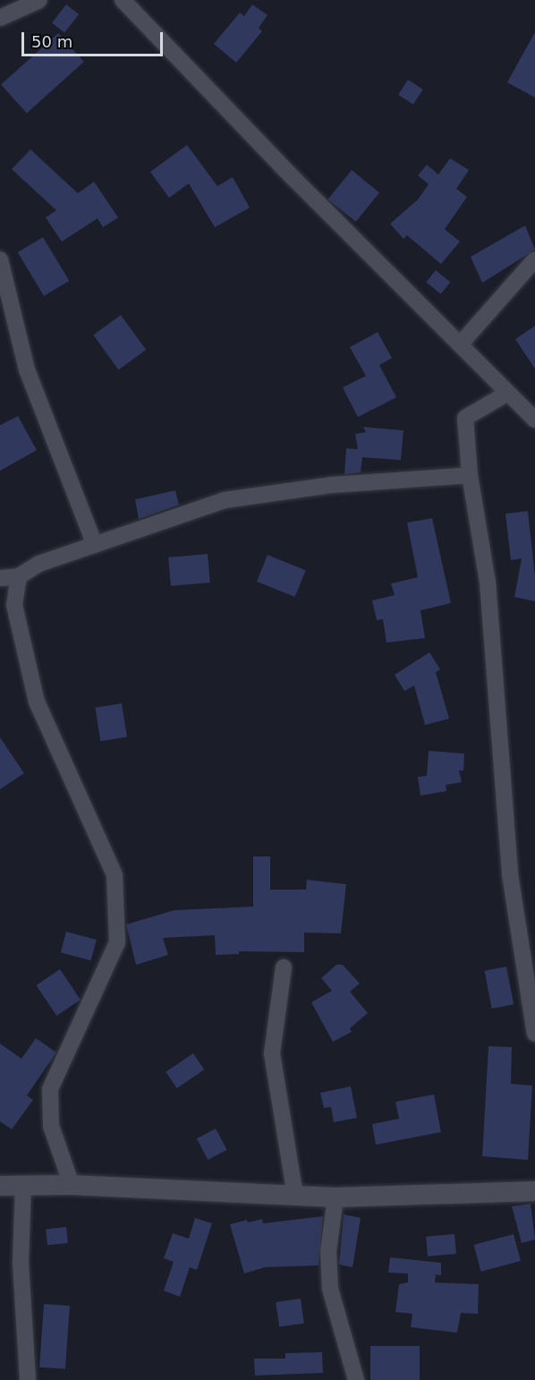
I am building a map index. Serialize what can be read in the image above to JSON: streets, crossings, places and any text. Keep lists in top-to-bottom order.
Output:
{
  "scale_bar": "50 m"
}
